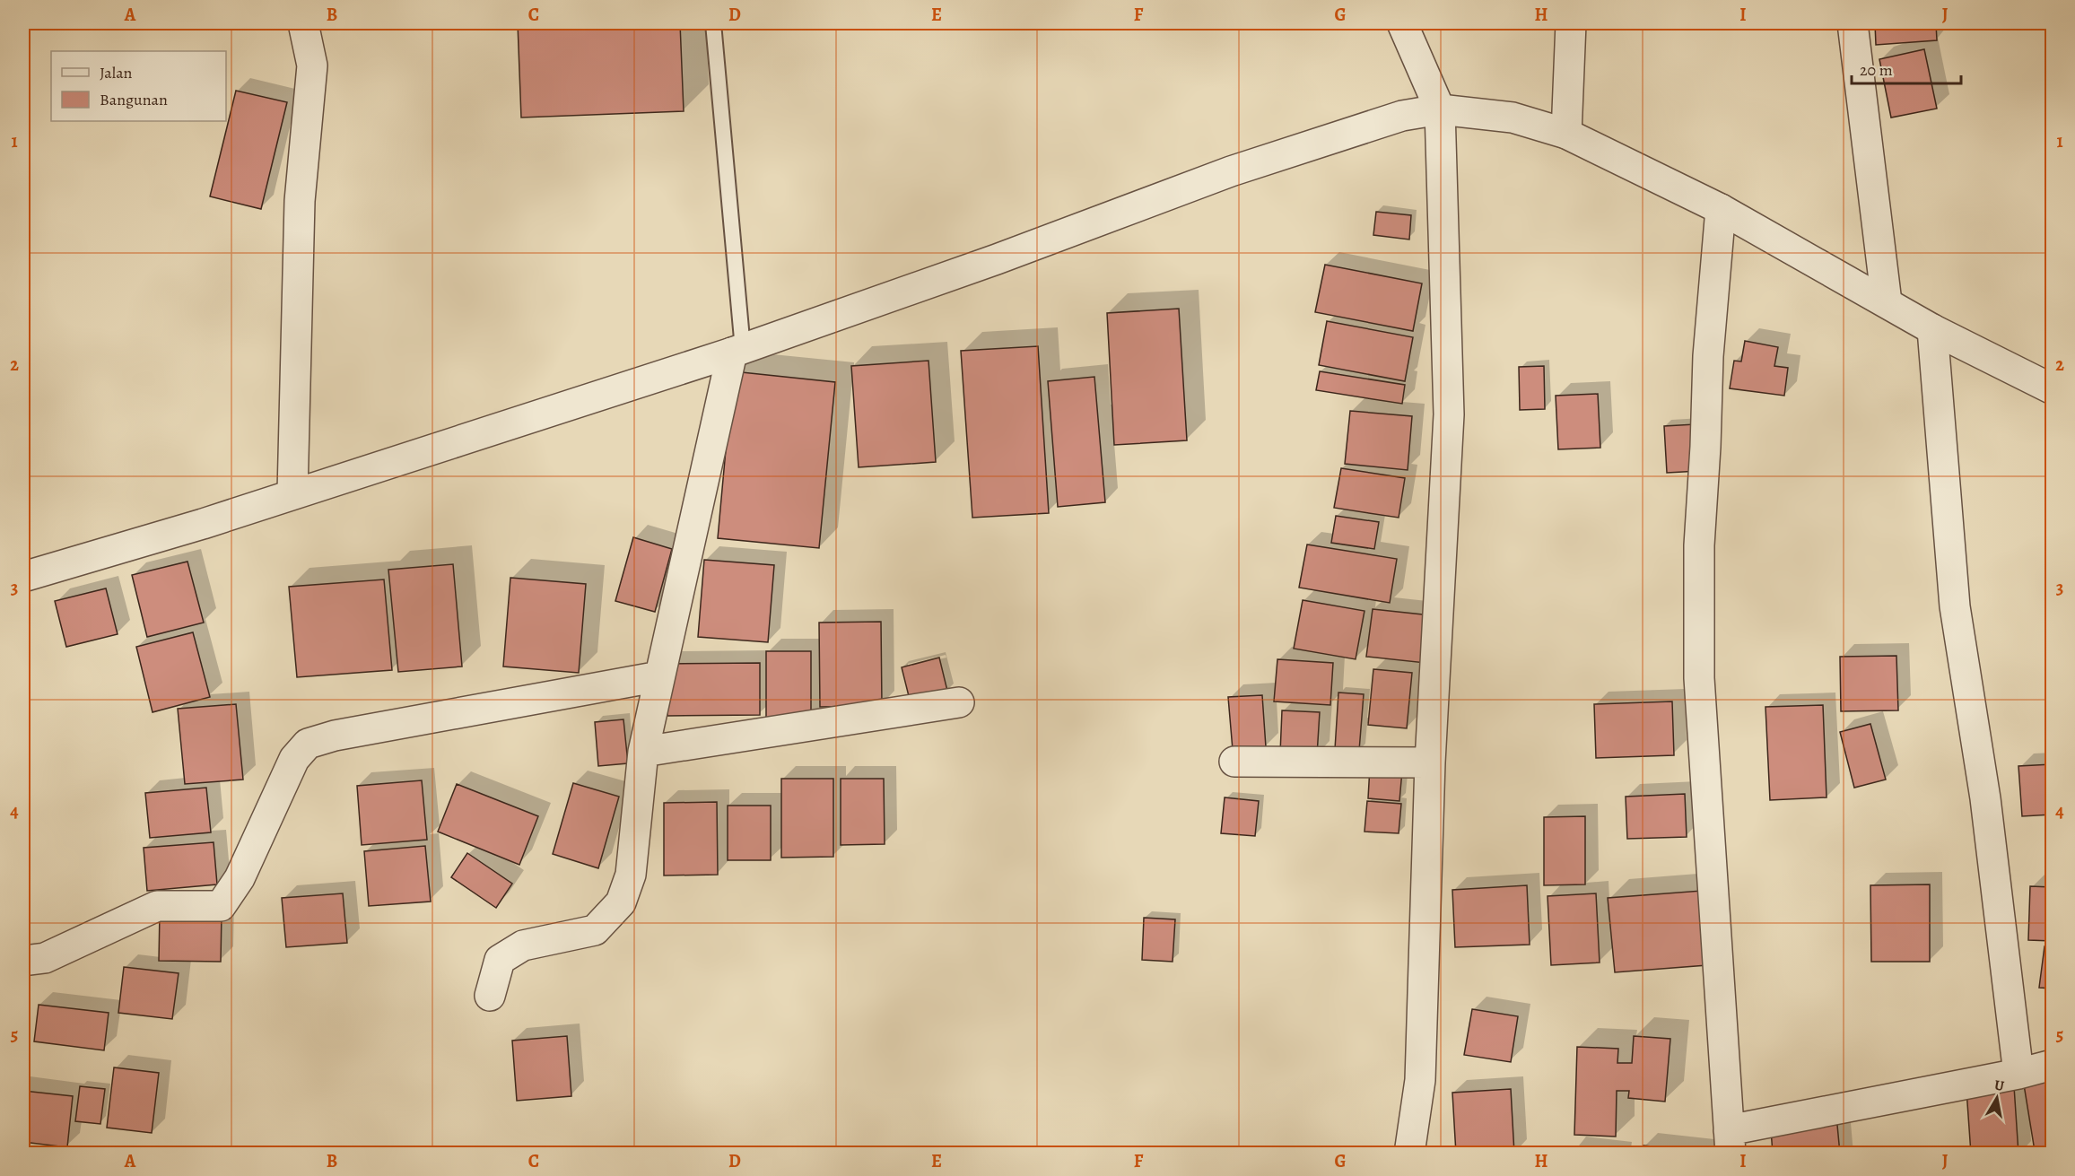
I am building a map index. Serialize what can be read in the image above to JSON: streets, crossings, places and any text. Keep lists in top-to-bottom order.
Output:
{
  "legend": ["Jalan", "Bangunan"],
  "scale_bar": "20 m",
  "north": "top",
  "grid": {
    "columns": [
      "A",
      "B",
      "C",
      "D",
      "E",
      "F",
      "G",
      "H",
      "I",
      "J"
    ],
    "rows": [
      "1",
      "2",
      "3",
      "4",
      "5"
    ]
  }
}
